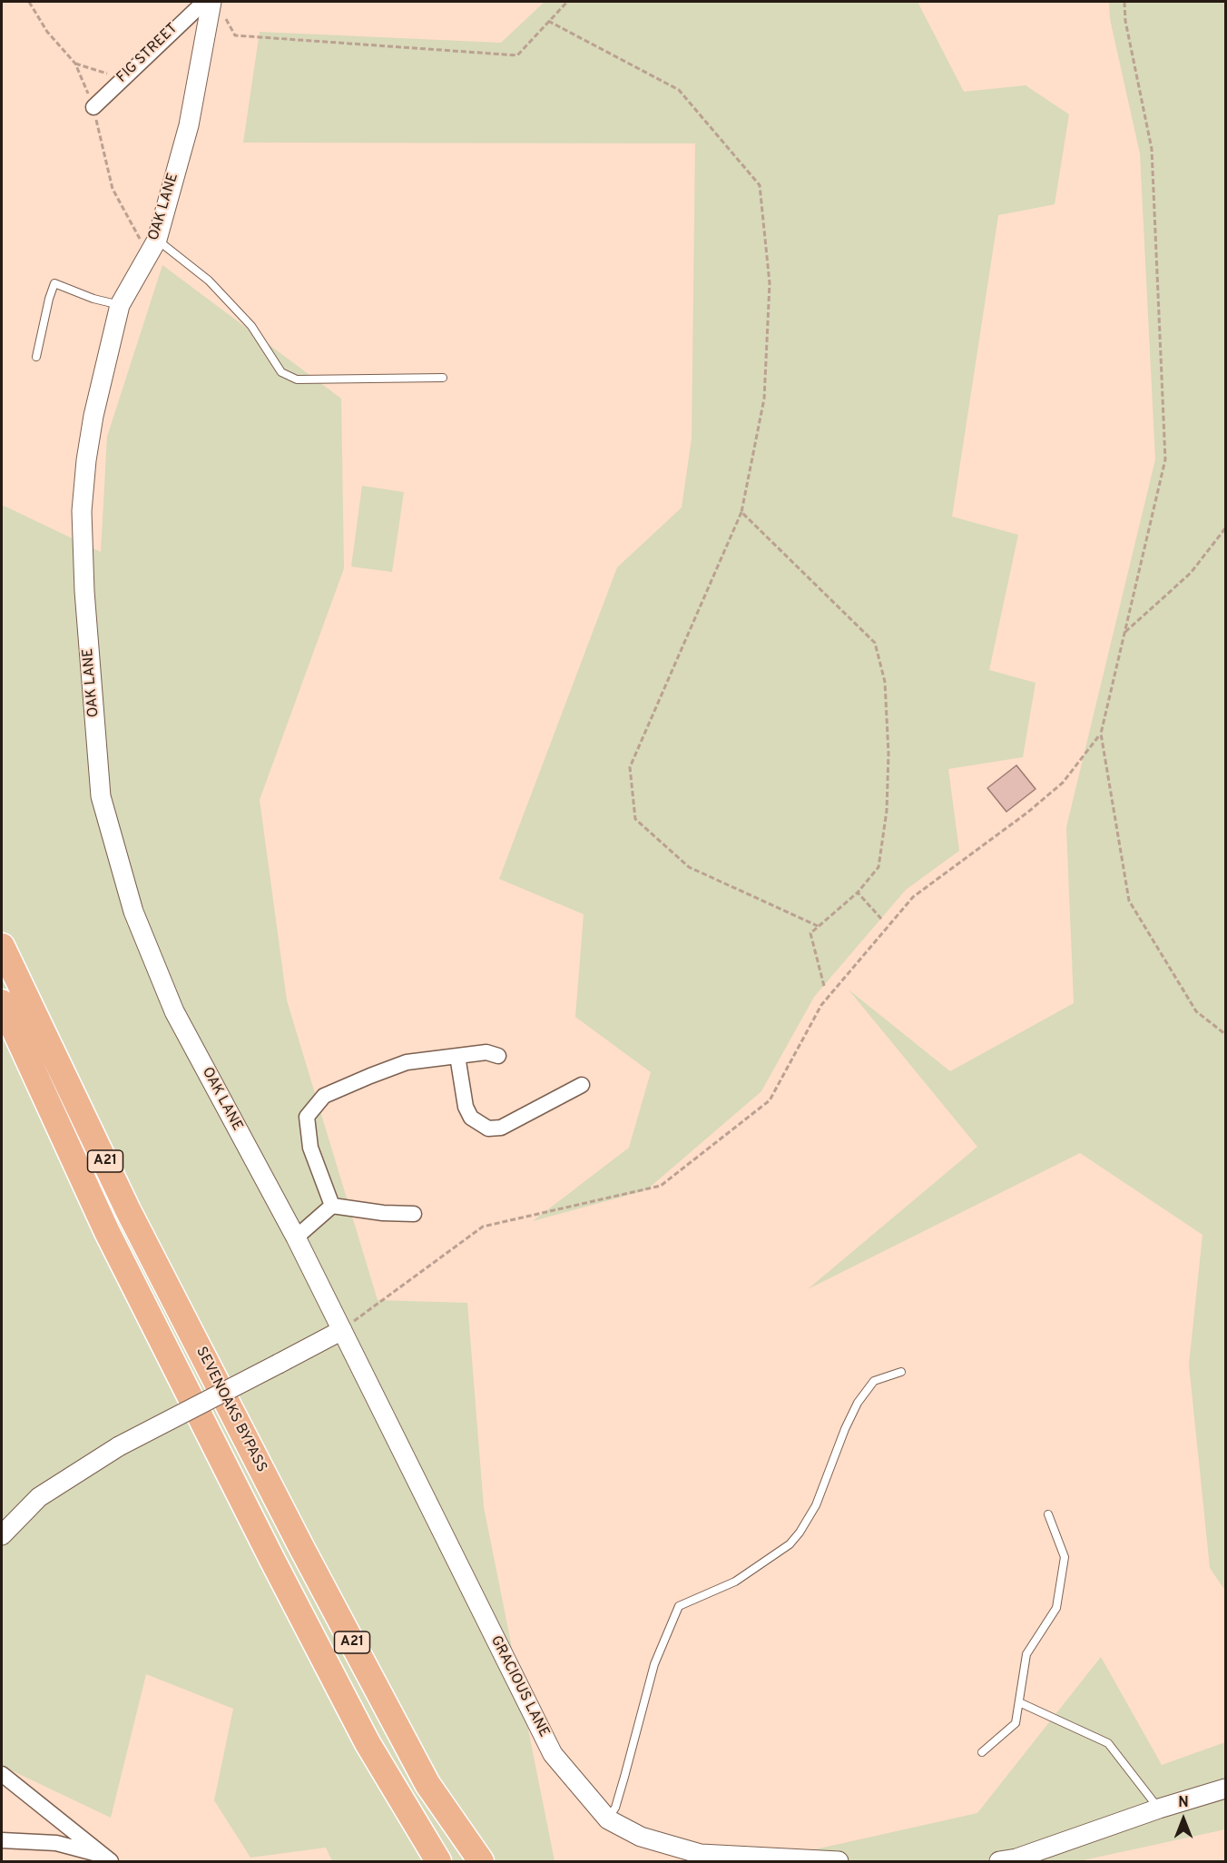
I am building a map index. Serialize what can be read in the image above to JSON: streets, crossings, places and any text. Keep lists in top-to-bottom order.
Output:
{
  "streets": {
    "highway": ["A21", "SEVENOAKS BYPASS"],
    "street": ["FIG STREET", "OAK LANE", "GRACIOUS LANE"]
  },
  "crossings": [
    ["OAK LANE", "GRACIOUS LANE"]
  ],
  "north": "top"
}
